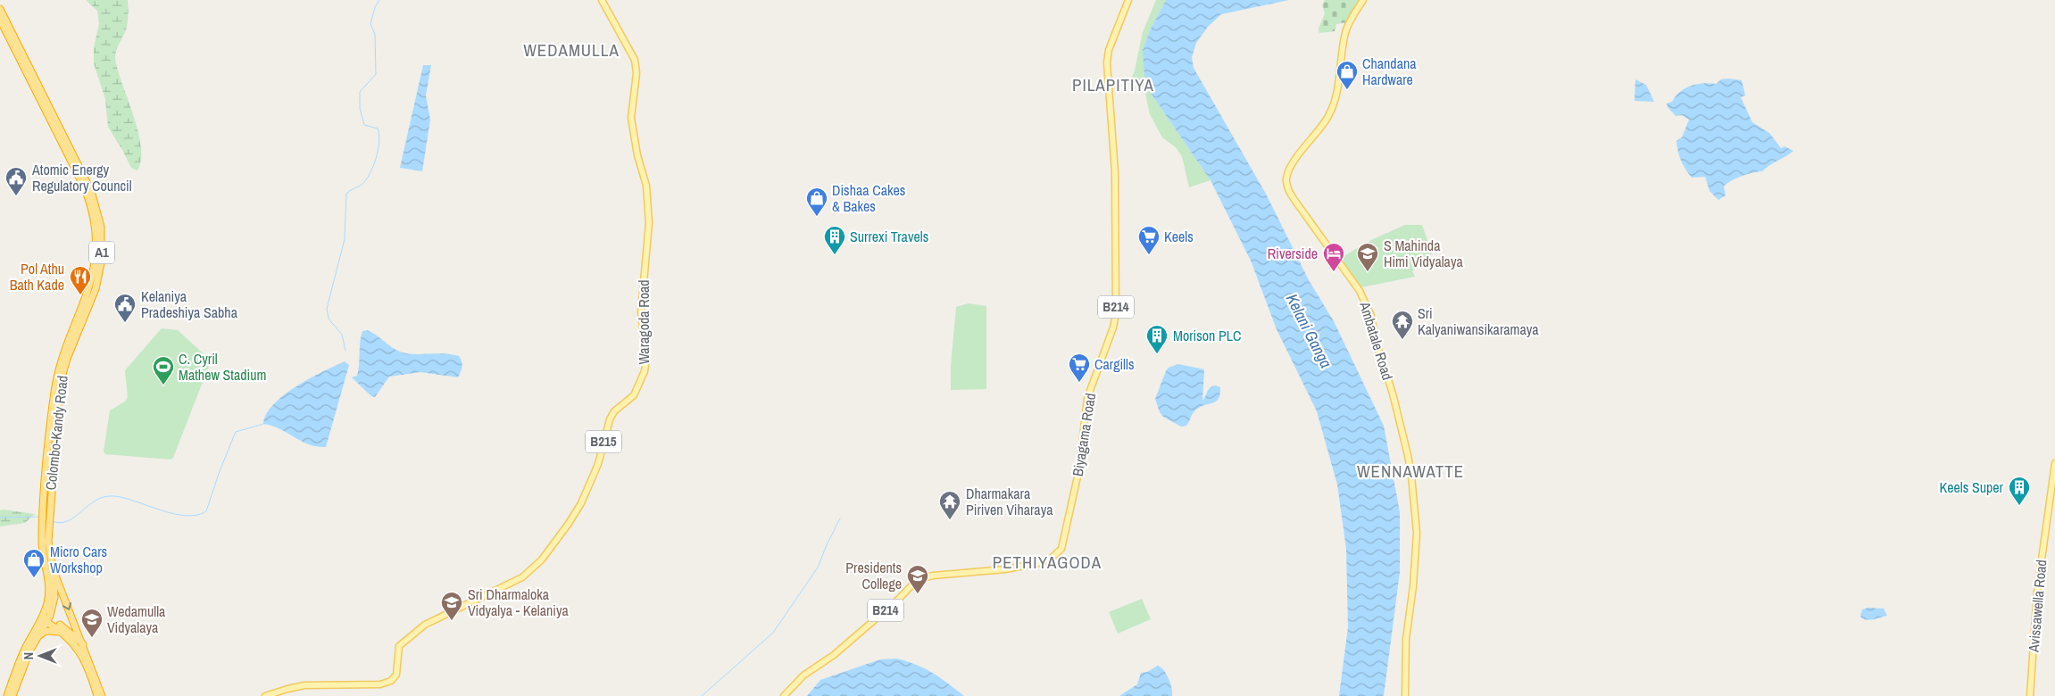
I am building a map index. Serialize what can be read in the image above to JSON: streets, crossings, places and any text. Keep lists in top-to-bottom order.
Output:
{
  "streets": {
    "highway": ["A1", "Colombo-Kandy Road"],
    "main road": [
      "B214",
      "Waragoda Road",
      "Ambatale Road",
      "Biyagama Road",
      "B215",
      "Avissawella Road"
    ]
  },
  "districts": [
    "WEDAMULLA",
    "PILAPITIYA",
    "WENNAWATTE",
    "PETHIYAGODA"
  ],
  "water": ["Kelani Ganga"],
  "places": {
    "shop": ["Chandana Hardware", "Dishaa Cakes & Bakes", "Micro Cars Workshop"],
    "public building": ["Atomic Energy Regulatory Council", "Kelaniya Pradeshiya Sabha"],
    "building": ["Surrexi Travels", "Morison PLC", "Keels Super"],
    "supermarket": ["Keels", "Cargills"],
    "hotel": ["Riverside"],
    "school or university": [
      "S Mahinda Himi Vidyalaya",
      "Presidents College",
      "Sri Dharmaloka Vidyalya - Kelaniya",
      "Wedamulla Vidyalaya"
    ],
    "restaurant": ["Pol Athu Bath Kade"],
    "temple": ["Sri Kalyaniwansikaramaya", "Dharmakara Piriven Viharaya"],
    "sports": ["C. Cyril Mathew Stadium"]
  },
  "north": "left"
}
